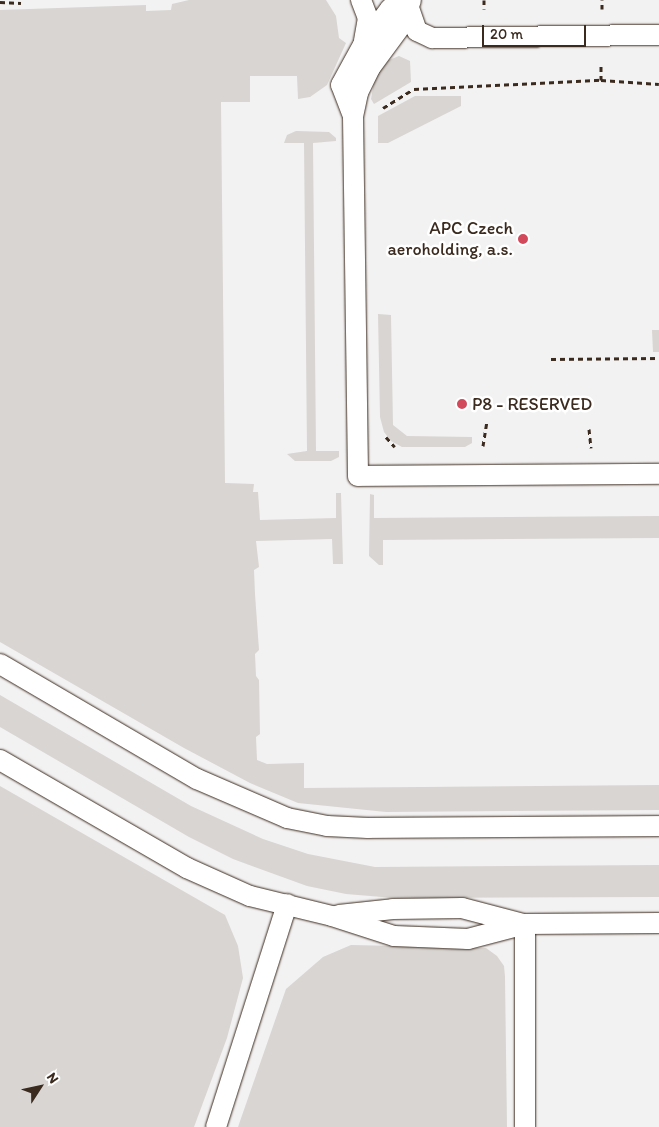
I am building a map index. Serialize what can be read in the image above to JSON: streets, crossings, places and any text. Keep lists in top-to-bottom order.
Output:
{
  "places": ["APC Czech aeroholding, a.s.", "P8 - RESERVED"],
  "scale_bar": "20 m",
  "north": "top right"
}
